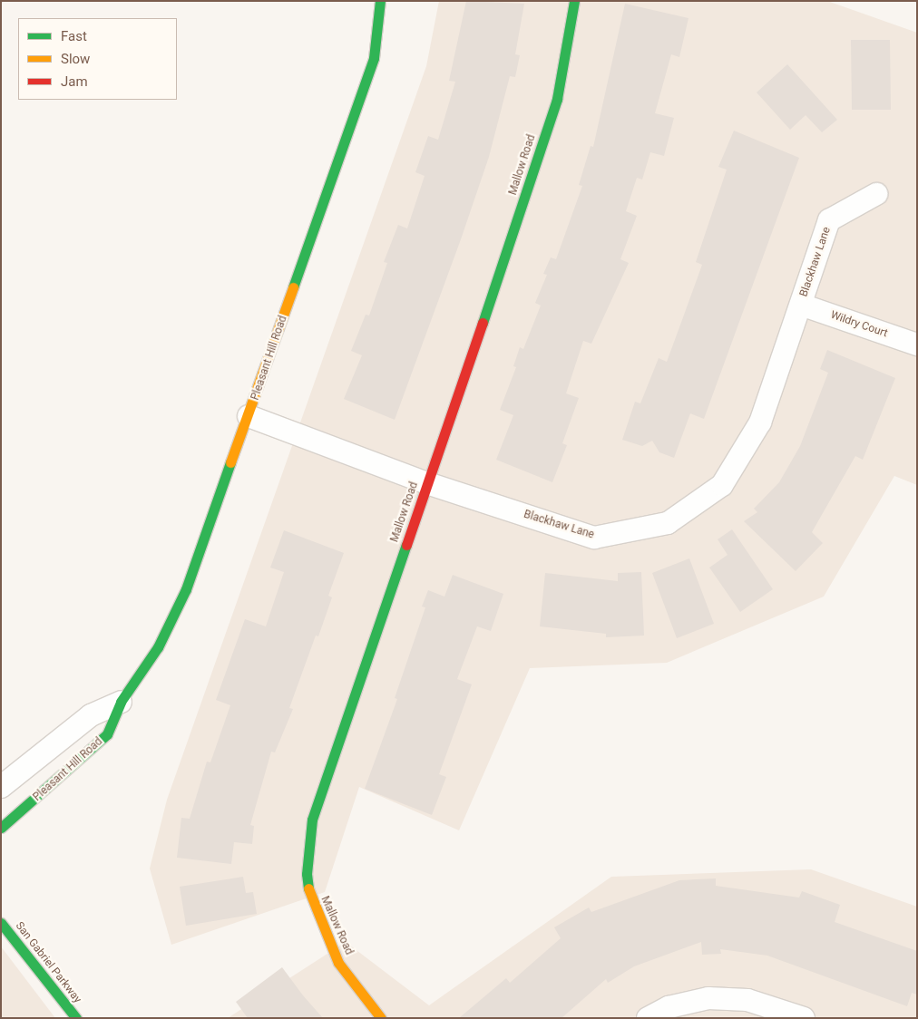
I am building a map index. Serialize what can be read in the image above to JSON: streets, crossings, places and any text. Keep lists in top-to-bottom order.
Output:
{
  "streets": {
    "street": [
      "Mallow Road",
      "Blackhaw Lane",
      "Wildry Court",
      "Pleasant Hill Road",
      "San Gabriel Parkway"
    ]
  },
  "crossings": [
    ["Mallow Road", "Blackhaw Lane"],
    ["Blackhaw Lane", "Wildry Court"],
    ["Blackhaw Lane", "Pleasant Hill Road"]
  ],
  "legend": ["Fast", "Slow", "Jam"]
}
